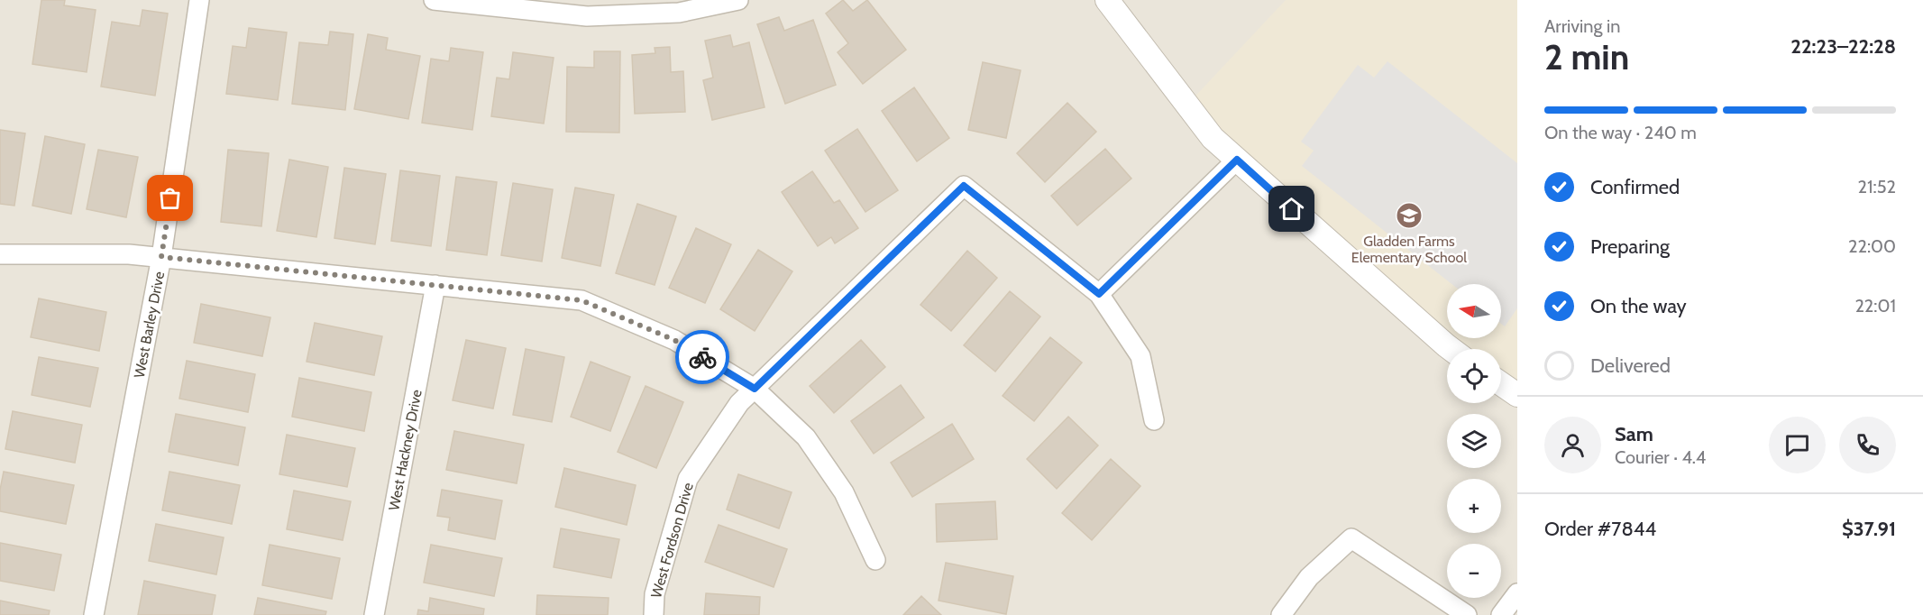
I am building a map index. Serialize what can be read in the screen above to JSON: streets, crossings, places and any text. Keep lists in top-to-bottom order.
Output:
{
  "streets": {
    "street": ["West Barley Drive", "West Hackney Drive", "West Fordson Drive"]
  },
  "places": {
    "school or university": ["Gladden Farms Elementary School"]
  },
  "north": "left",
  "page": {
    "heading": ["2 min", "Arriving in", "22:23–22:28"],
    "panel": [
      "Sam",
      "Courier · 4.4",
      "Order #7844",
      "$37.91"
    ],
    "bar": "On the way · 240 m",
    "list": [
      ["Confirmed", "21:52"],
      ["Preparing", "22:00"],
      ["On the way", "22:01"],
      "Delivered"
    ],
    "map_buttons": ["+", "−"]
  }
}
